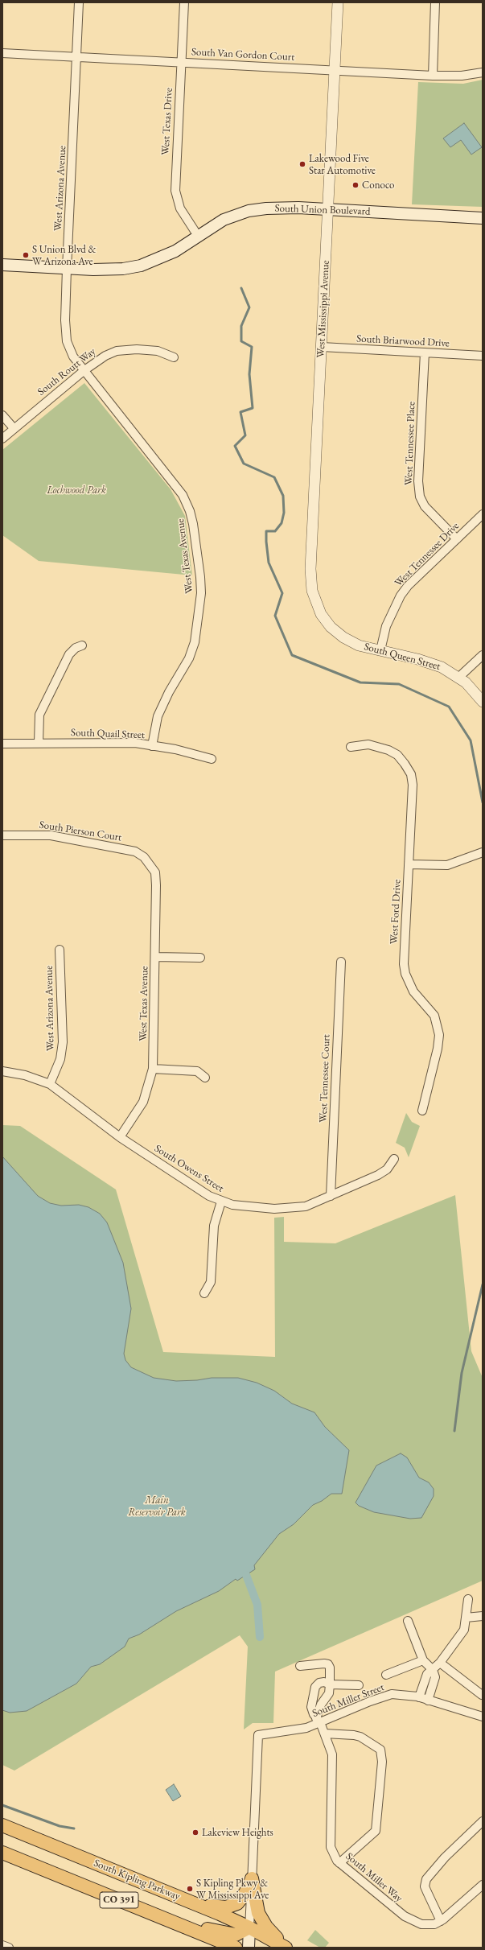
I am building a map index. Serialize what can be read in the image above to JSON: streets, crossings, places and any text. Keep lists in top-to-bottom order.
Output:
{
  "streets": {
    "main road": ["South Union Boulevard", "South Kipling Parkway", "CO 391"],
    "street": [
      "South Van Gordon Court",
      "West Texas Drive",
      "West Arizona Avenue",
      "West Mississippi Avenue",
      "South Briarwood Drive",
      "South Routt Way",
      "West Tennessee Place",
      "West Tennessee Drive",
      "West Texas Avenue",
      "South Queen Street",
      "South Quail Street",
      "South Pierson Court",
      "West Ford Drive",
      "West Tennessee Court",
      "South Owens Street",
      "South Miller Street",
      "South Miller Way"
    ]
  },
  "crossings": [
    ["South Van Gordon Court", "West Texas Drive"],
    ["South Van Gordon Court", "West Arizona Avenue"],
    ["South Van Gordon Court", "West Mississippi Avenue"],
    ["West Texas Drive", "South Union Boulevard"],
    ["West Arizona Avenue", "South Union Boulevard"],
    ["West Arizona Avenue", "South Routt Way"],
    ["West Arizona Avenue", "West Texas Avenue"],
    ["West Arizona Avenue", "South Owens Street"],
    ["South Union Boulevard", "West Mississippi Avenue"],
    ["West Mississippi Avenue", "South Briarwood Drive"],
    ["West Mississippi Avenue", "South Queen Street"],
    ["South Briarwood Drive", "West Tennessee Place"],
    ["South Routt Way", "West Texas Avenue"],
    ["West Tennessee Place", "West Tennessee Drive"],
    ["West Tennessee Drive", "South Queen Street"],
    ["West Texas Avenue", "South Quail Street"],
    ["West Texas Avenue", "South Pierson Court"],
    ["West Texas Avenue", "South Owens Street"],
    ["West Tennessee Court", "South Owens Street"],
    ["South Miller Street", "South Miller Way"]
  ],
  "parks": ["Lochwood Park", "Main Reservoir Park"],
  "places": [
    "Lakewood Five Star Automotive",
    "Conoco",
    "S Union Blvd & W Arizona Ave",
    "Lakeview Heights",
    "S Kipling Pkwy & W Mississippi Ave"
  ]
}
